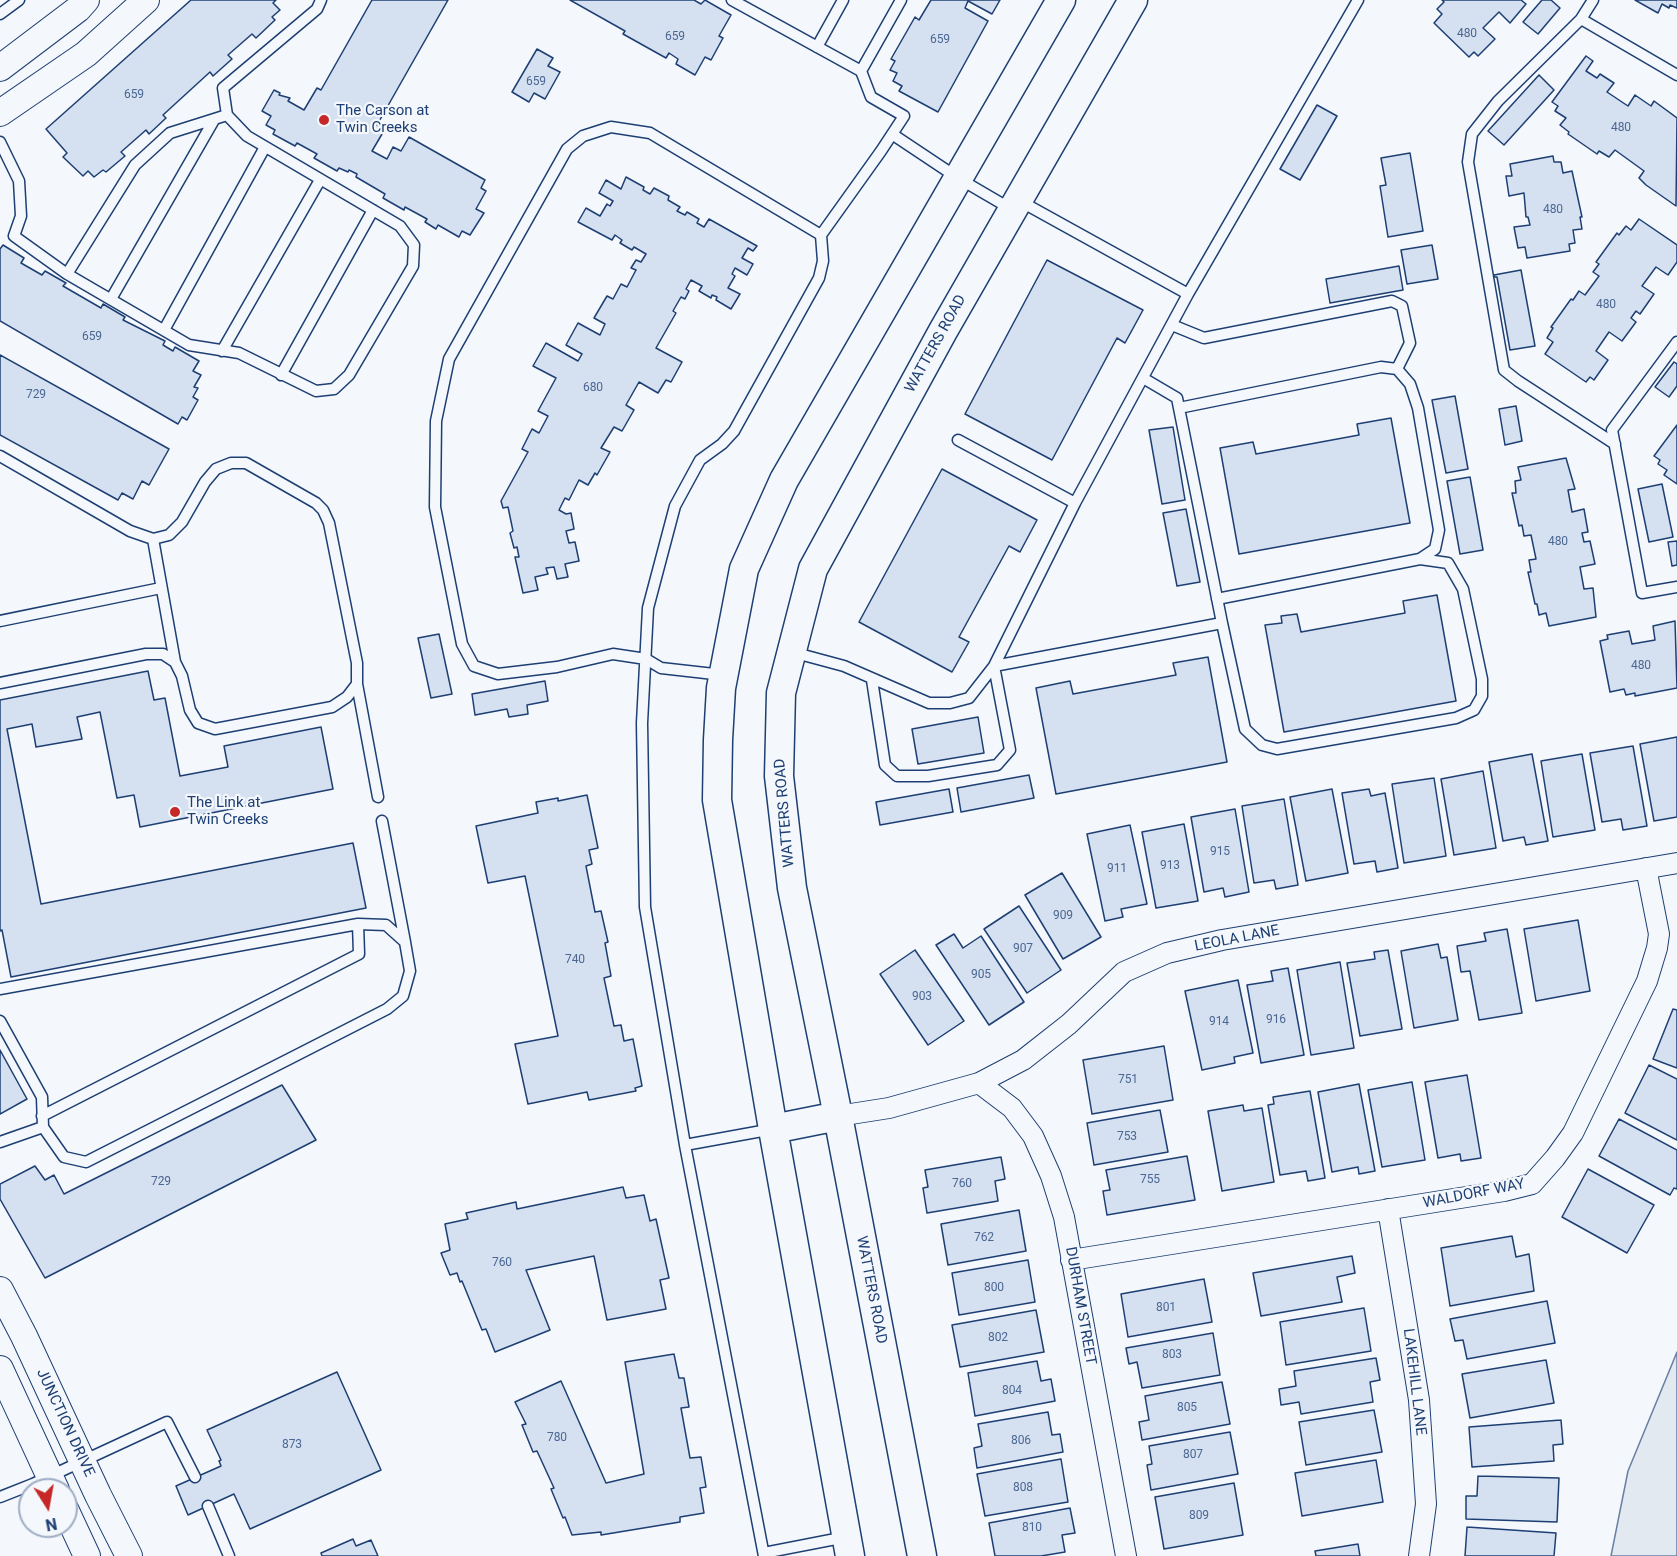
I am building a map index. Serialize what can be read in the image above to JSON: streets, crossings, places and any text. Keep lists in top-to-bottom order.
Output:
{
  "streets": {
    "main road": ["WATTERS ROAD"],
    "street": [
      "LEOLA LANE",
      "WALDORF WAY",
      "DURHAM STREET",
      "LAKEHILL LANE",
      "JUNCTION DRIVE"
    ]
  },
  "crossings": [
    ["WATTERS ROAD", "LEOLA LANE"],
    ["LEOLA LANE", "WALDORF WAY"],
    ["LEOLA LANE", "DURHAM STREET"],
    ["WALDORF WAY", "DURHAM STREET"],
    ["WALDORF WAY", "LAKEHILL LANE"]
  ],
  "places": ["The Carson at Twin Creeks", "The Link at Twin Creeks"],
  "house_numbers": [
    "480",
    "659",
    "659",
    "659",
    "659",
    "480",
    "480",
    "480",
    "659",
    "680",
    "729",
    "480",
    "480",
    "915",
    "913",
    "911",
    "909",
    "907",
    "740",
    "905",
    "903",
    "916",
    "914",
    "751",
    "753",
    "755",
    "729",
    "760",
    "762",
    "760",
    "800",
    "801",
    "802",
    "803",
    "804",
    "805",
    "780",
    "806",
    "873",
    "807",
    "808",
    "809",
    "810"
  ],
  "north": "bottom"
}
